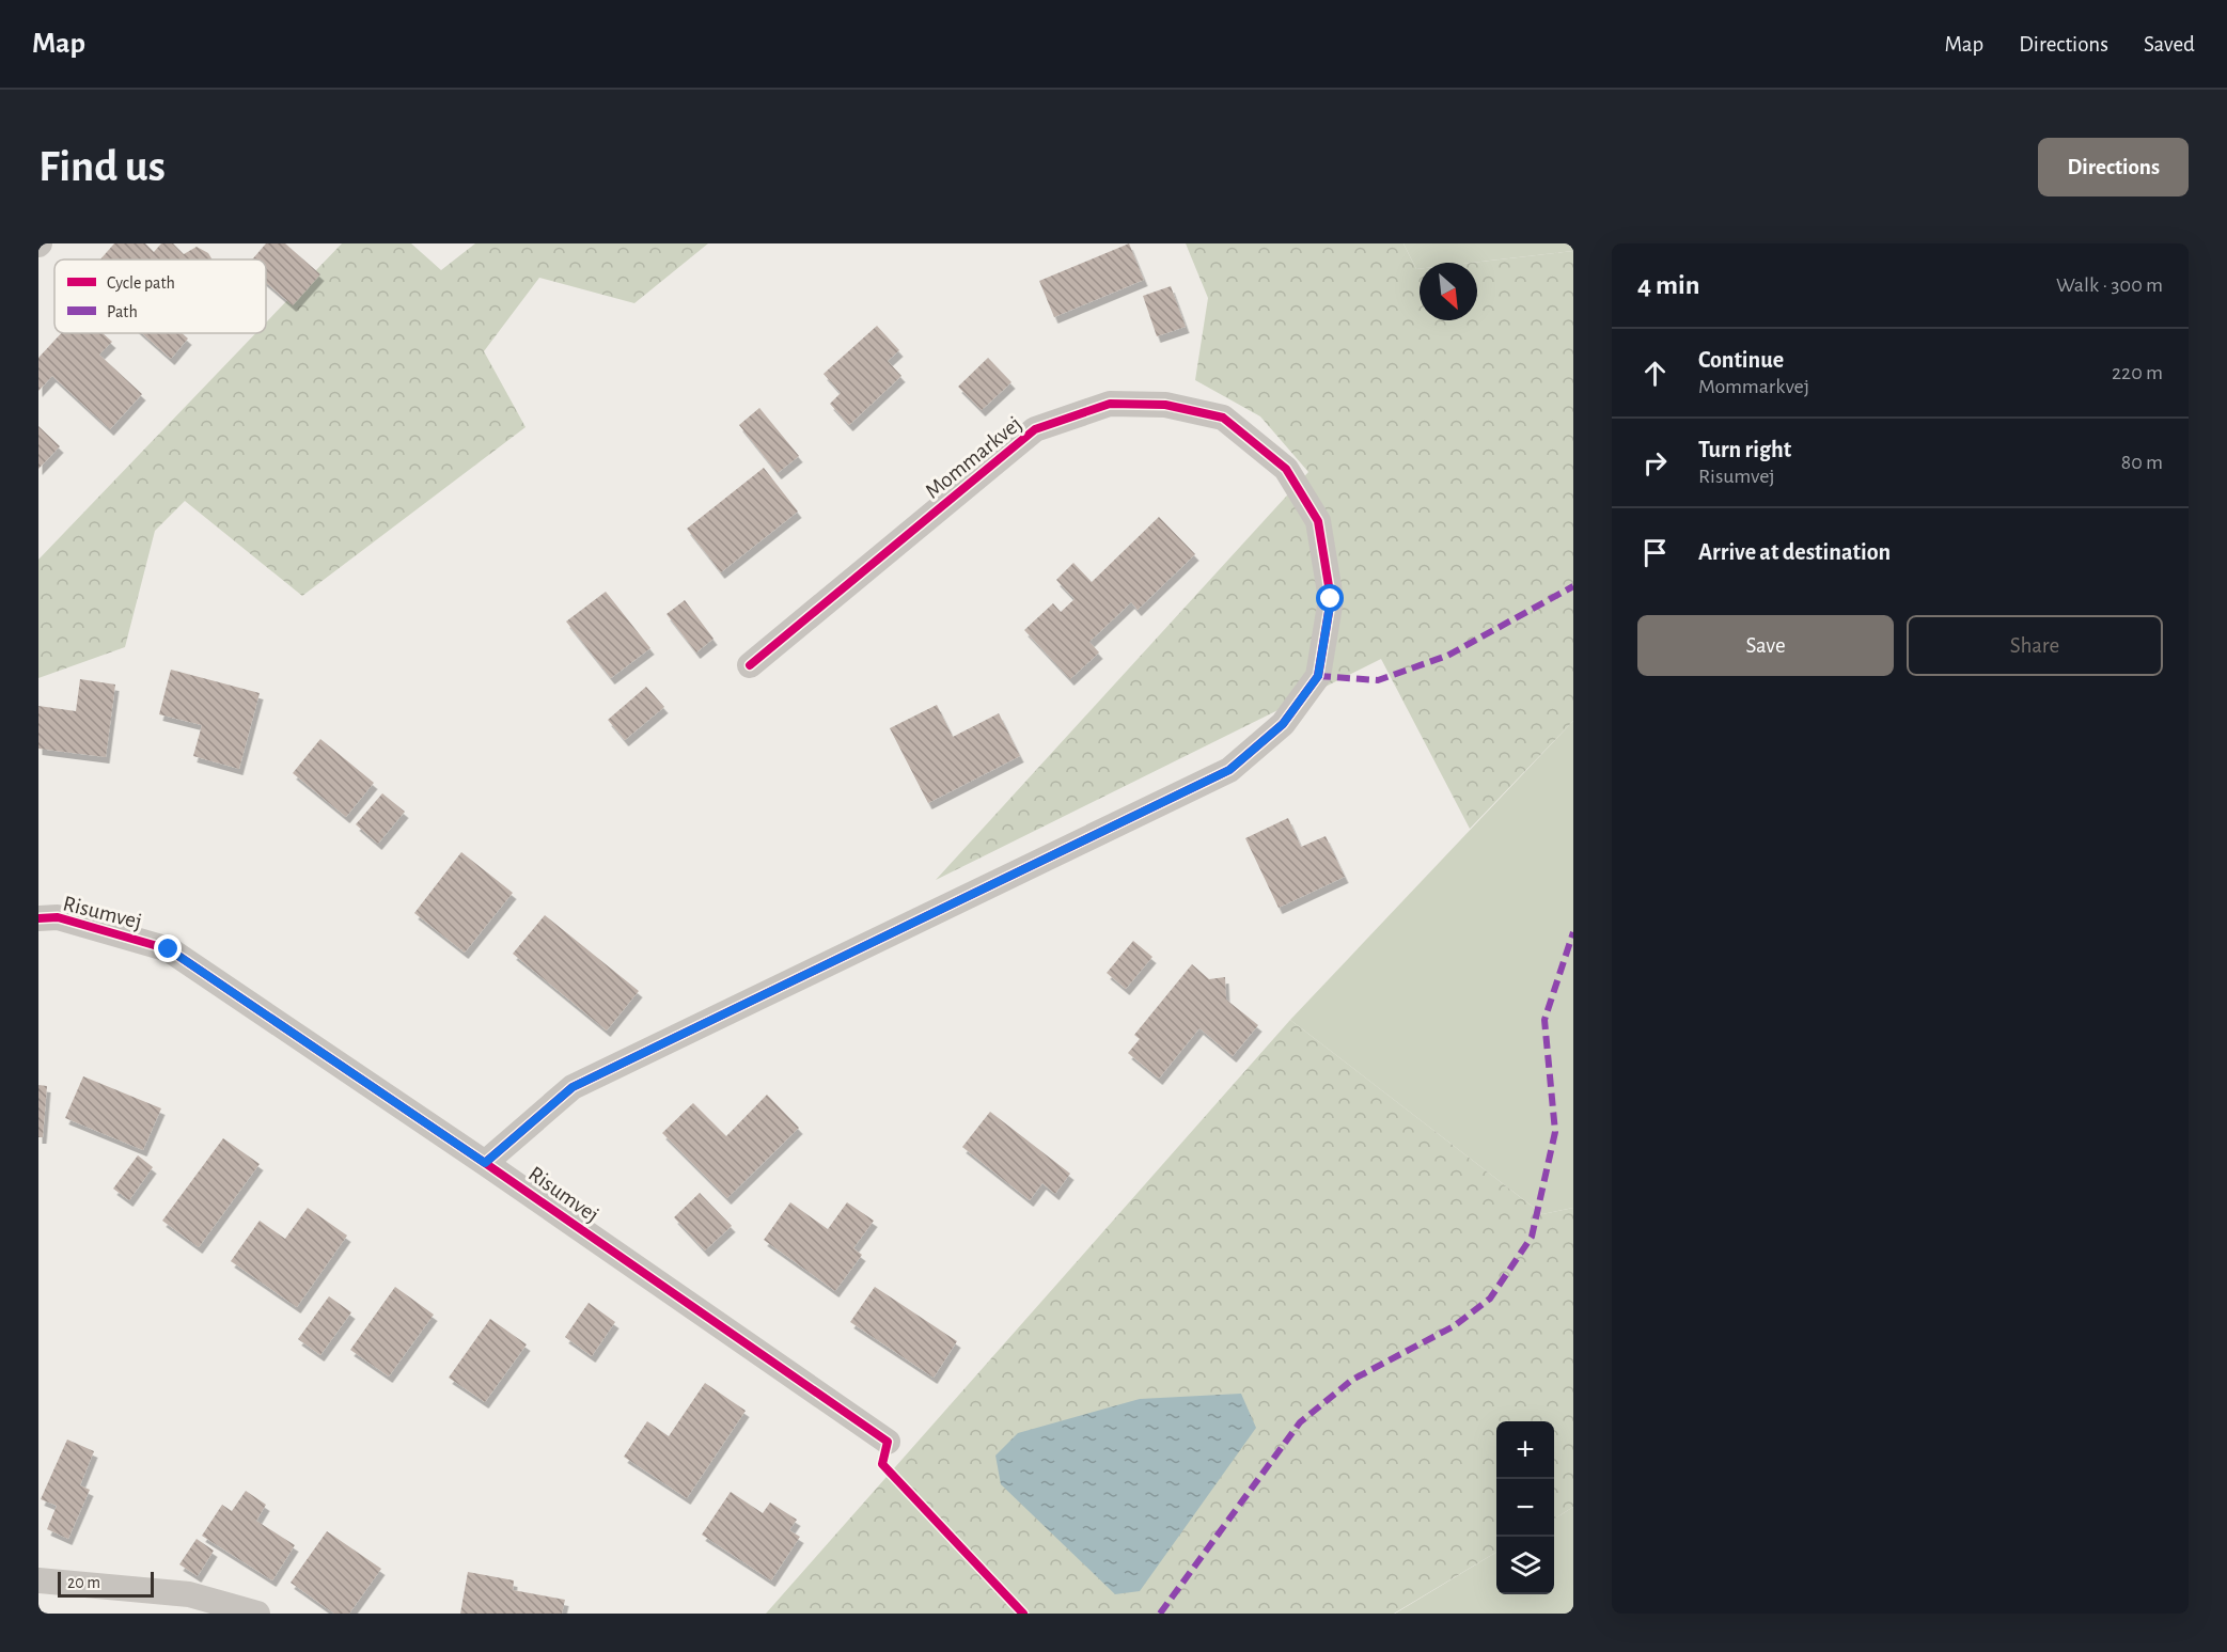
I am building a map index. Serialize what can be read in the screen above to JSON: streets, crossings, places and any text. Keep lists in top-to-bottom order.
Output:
{
  "streets": {
    "street": ["Mommarkvej", "Risumvej"]
  },
  "crossings": [
    ["Mommarkvej", "Risumvej"]
  ],
  "legend": ["Cycle path", "Path"],
  "scale_bar": "20 m",
  "north": "bottom right",
  "page": {
    "header": "Map",
    "nav": ["Map", "Directions", "Saved"],
    "buttons": [
      "Directions",
      ["Save", "Share"]
    ],
    "title": "Find us",
    "heading": ["4 min", "Walk · 300 m"],
    "list": [
      ["Continue", "Mommarkvej", "220 m"],
      ["Turn right", "Risumvej", "80 m"],
      "Arrive at destination"
    ],
    "map_buttons": ["+", "−"],
    "scale": "20 m"
  }
}
